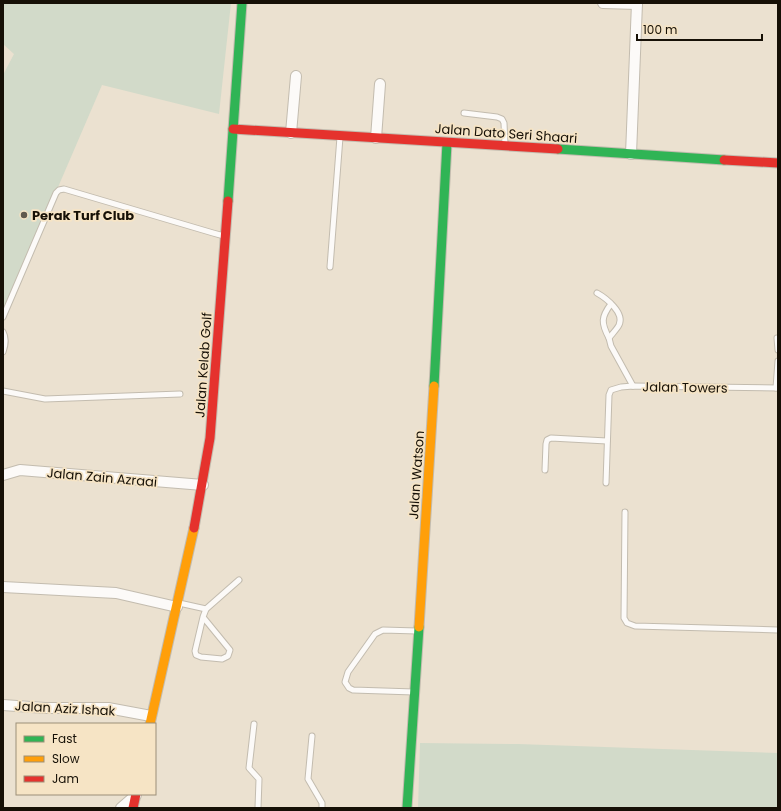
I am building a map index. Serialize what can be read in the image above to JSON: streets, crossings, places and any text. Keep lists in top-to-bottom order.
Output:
{
  "streets": {
    "street": [
      "Jalan Dato Seri Shaari",
      "Jalan Kelab Golf",
      "Jalan Watson",
      "Jalan Zain Azraai",
      "Jalan Aziz Ishak"
    ],
    "lane": ["Jalan Towers"]
  },
  "crossings": [
    ["Jalan Dato Seri Shaari", "Jalan Kelab Golf"],
    ["Jalan Dato Seri Shaari", "Jalan Watson"],
    ["Jalan Kelab Golf", "Jalan Zain Azraai"],
    ["Jalan Kelab Golf", "Jalan Aziz Ishak"]
  ],
  "places": ["Perak Turf Club"],
  "legend": ["Fast", "Slow", "Jam"],
  "scale_bar": "100 m"
}
